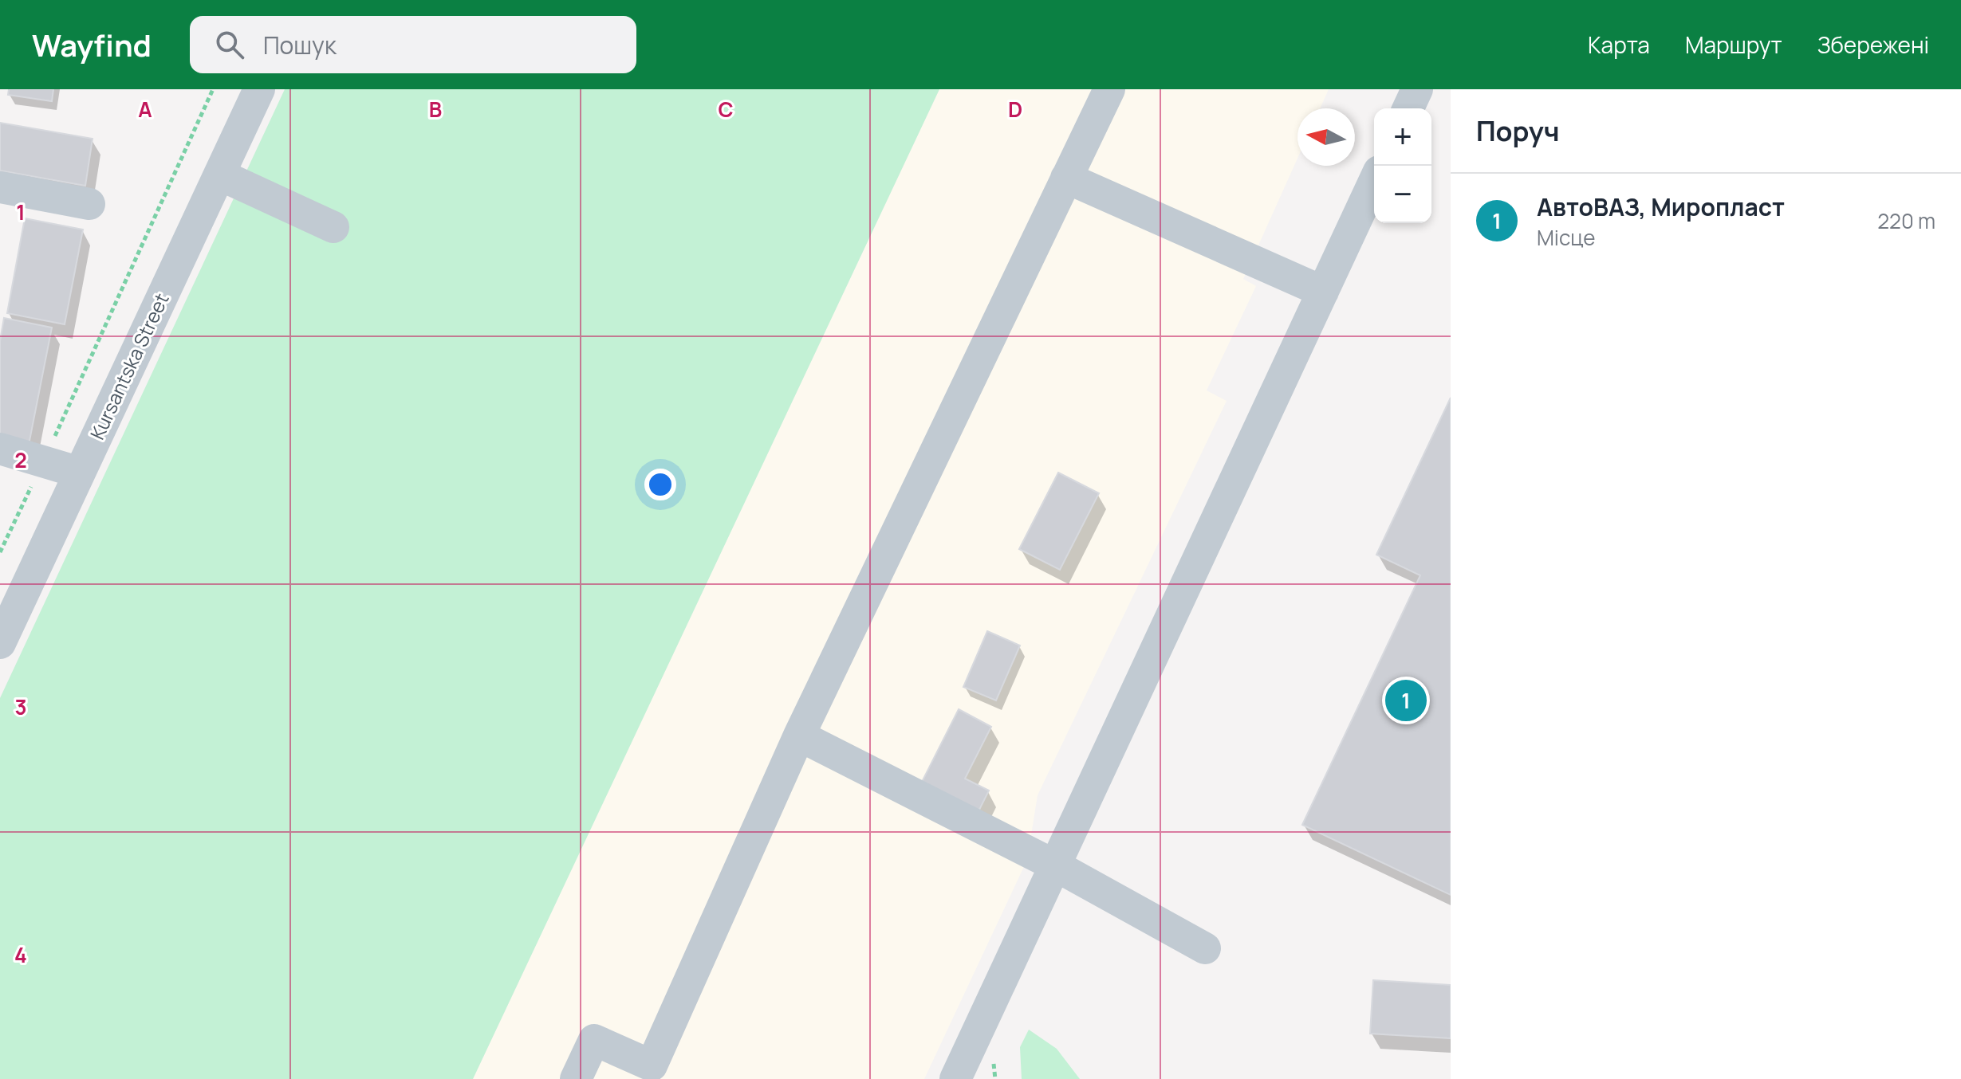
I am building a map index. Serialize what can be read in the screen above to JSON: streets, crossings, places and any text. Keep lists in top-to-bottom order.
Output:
{
  "streets": {
    "street": ["Kursantska Street"]
  },
  "north": "left",
  "page": {
    "header": "Wayfind",
    "search": "Пошук",
    "nav": ["Карта", "Маршрут", "Збережені"],
    "heading": "Поруч",
    "map_buttons": ["+", "−"],
    "list": [
      {
        "mark": "1",
        "name": "АвтоВАЗ, Миропласт",
        "note": "Місце",
        "value": "220 m"
      }
    ],
    "pins": "1"
  },
  "grid": {
    "columns": [
      "A",
      "B",
      "C",
      "D"
    ],
    "rows": [
      "1",
      "2",
      "3",
      "4"
    ]
  }
}
